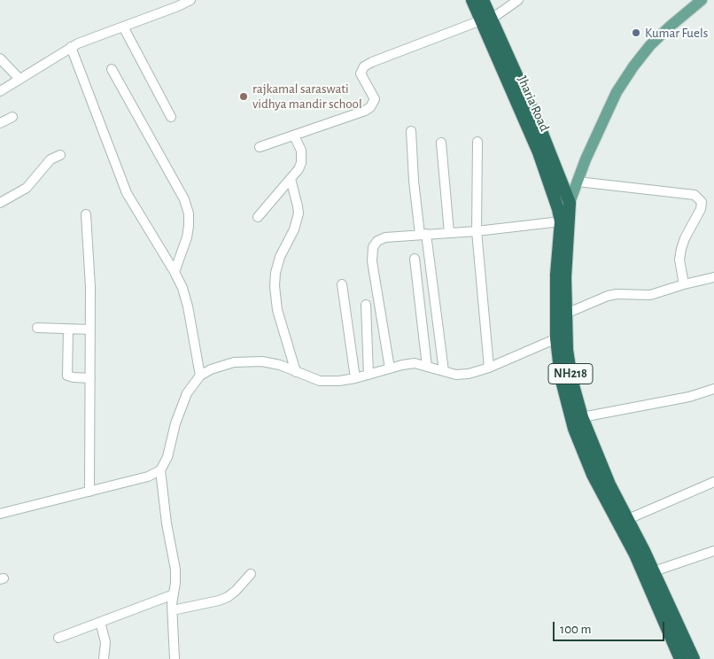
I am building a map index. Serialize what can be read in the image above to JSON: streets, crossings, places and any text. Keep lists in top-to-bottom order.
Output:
{
  "streets": {
    "highway": ["Jharia Road", "NH218"]
  },
  "crossings": [
    ["Jharia Road", "NH218"]
  ],
  "places": ["Kumar Fuels", "rajkamal saraswati vidhya mandir school"],
  "scale_bar": "100 m"
}
